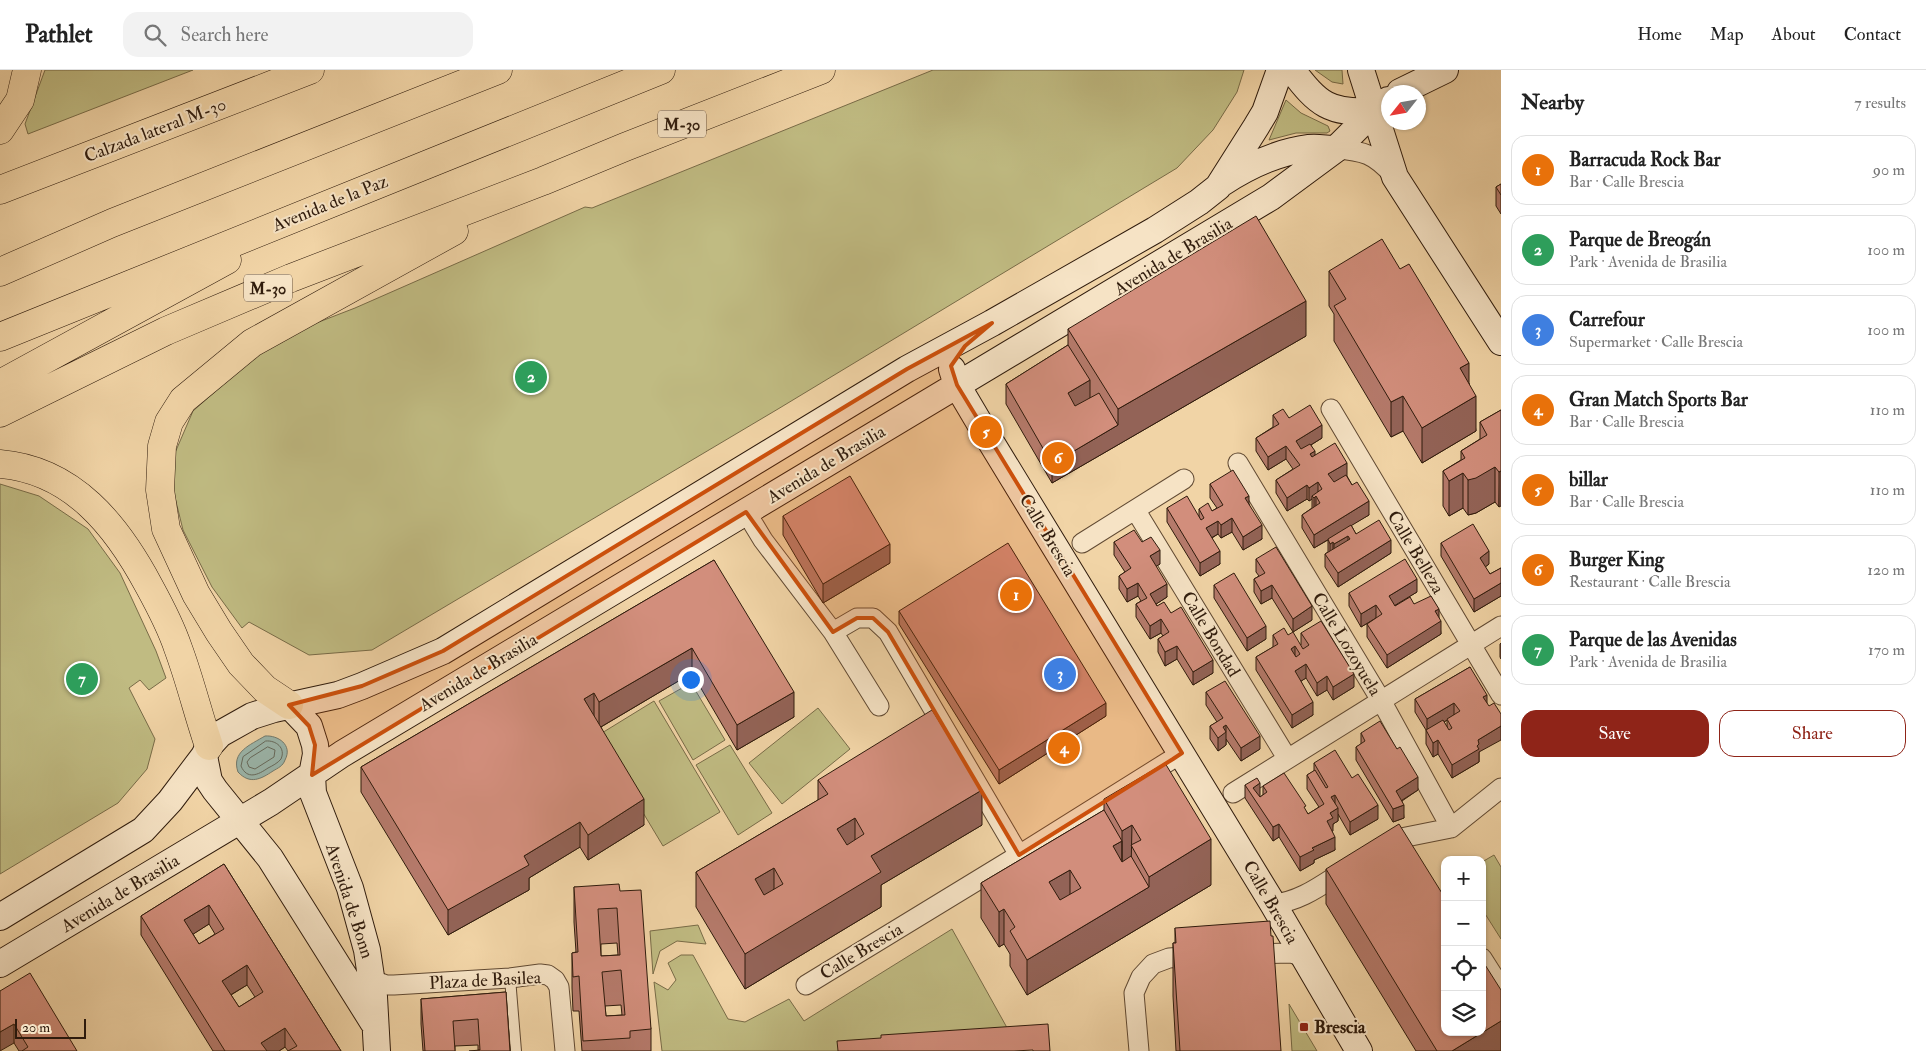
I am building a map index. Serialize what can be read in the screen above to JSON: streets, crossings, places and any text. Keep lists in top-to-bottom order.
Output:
{
  "streets": {
    "highway": ["M-30", "Calzada lateral M-30", "Avenida de la Paz"],
    "street": [
      "Avenida de Brasilia",
      "Calle Brescia",
      "Calle Belleza",
      "Calle Bondad",
      "Calle Lozoyuela",
      "Avenida de Bonn",
      "Plaza de Basilea"
    ]
  },
  "crossings": [
    ["Avenida de Brasilia", "Calle Brescia"],
    ["Avenida de Brasilia", "Avenida de Bonn"],
    ["Avenida de Bonn", "Plaza de Basilea"]
  ],
  "places": {
    "transit": ["Brescia"]
  },
  "scale_bar": "20 m",
  "north": "bottom left",
  "page": {
    "header": "Pathlet",
    "search": "Search here",
    "nav": [
      "Home",
      "Map",
      "About",
      "Contact"
    ],
    "heading": ["Nearby", "7 results"],
    "list": [
      {
        "mark": "1",
        "name": "Barracuda Rock Bar",
        "note": "Bar · Calle Brescia",
        "value": "90 m"
      },
      {
        "mark": "2",
        "name": "Parque de Breogán",
        "note": "Park · Avenida de Brasilia",
        "value": "100 m"
      },
      {
        "mark": "3",
        "name": "Carrefour",
        "note": "Supermarket · Calle Brescia",
        "value": "100 m"
      },
      {
        "mark": "4",
        "name": "Gran Match Sports Bar",
        "note": "Bar · Calle Brescia",
        "value": "110 m"
      },
      {
        "mark": "5",
        "name": "billar",
        "note": "Bar · Calle Brescia",
        "value": "110 m"
      },
      {
        "mark": "6",
        "name": "Burger King",
        "note": "Restaurant · Calle Brescia",
        "value": "120 m"
      },
      {
        "mark": "7",
        "name": "Parque de las Avenidas",
        "note": "Park · Avenida de Brasilia",
        "value": "170 m"
      }
    ],
    "pins": [
      "2",
      "5",
      "6",
      "1",
      "3",
      "7",
      "4"
    ],
    "buttons": ["Save", "Share"],
    "map_buttons": ["+", "−"],
    "scale": "20 m"
  }
}
